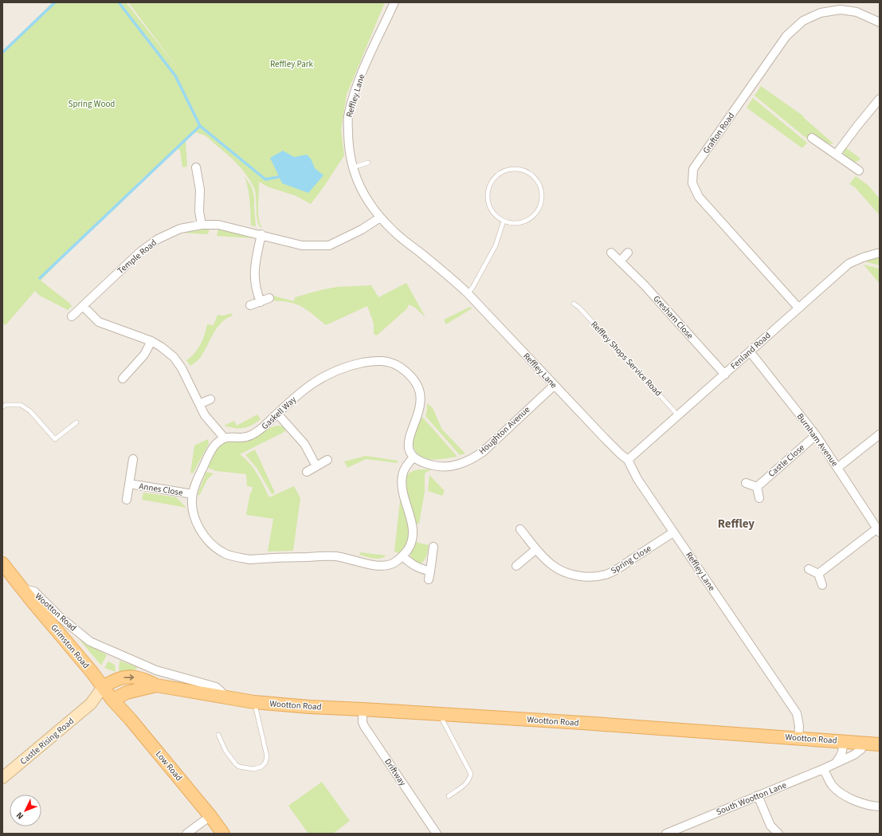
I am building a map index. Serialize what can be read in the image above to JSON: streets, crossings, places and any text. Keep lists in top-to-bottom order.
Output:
{
  "streets": {
    "main road": ["Wootton Road", "Grimston Road", "Low Road"],
    "street": [
      "Reffley Lane",
      "Grafton Road",
      "Temple Road",
      "Gresham Close",
      "Fenland Road",
      "Gaskell Way",
      "Houghton Avenue",
      "Burnham Avenue",
      "Castle Close",
      "Annes Close",
      "Spring Close",
      "Castle Rising Road",
      "Driftway",
      "South Wootton Lane"
    ],
    "lane": ["Reffley Shops Service Road"]
  },
  "crossings": [
    ["Reffley Lane", "Temple Road"],
    ["Reffley Lane", "Fenland Road"],
    ["Reffley Lane", "Houghton Avenue"],
    ["Reffley Lane", "Spring Close"],
    ["Reffley Lane", "Wootton Road"],
    ["Grafton Road", "Fenland Road"],
    ["Gresham Close", "Fenland Road"],
    ["Fenland Road", "Reffley Shops Service Road"],
    ["Fenland Road", "Burnham Avenue"],
    ["Gaskell Way", "Houghton Avenue"],
    ["Burnham Avenue", "Castle Close"],
    ["Wootton Road", "Grimston Road"],
    ["Wootton Road", "Castle Rising Road"],
    ["Wootton Road", "Low Road"],
    ["Wootton Road", "Driftway"],
    ["Wootton Road", "South Wootton Lane"],
    ["Grimston Road", "Castle Rising Road"],
    ["Grimston Road", "Low Road"],
    ["Castle Rising Road", "Low Road"]
  ],
  "districts": ["Reffley"],
  "parks": ["Reffley Park", "Spring Wood"],
  "north": "bottom left"
}
